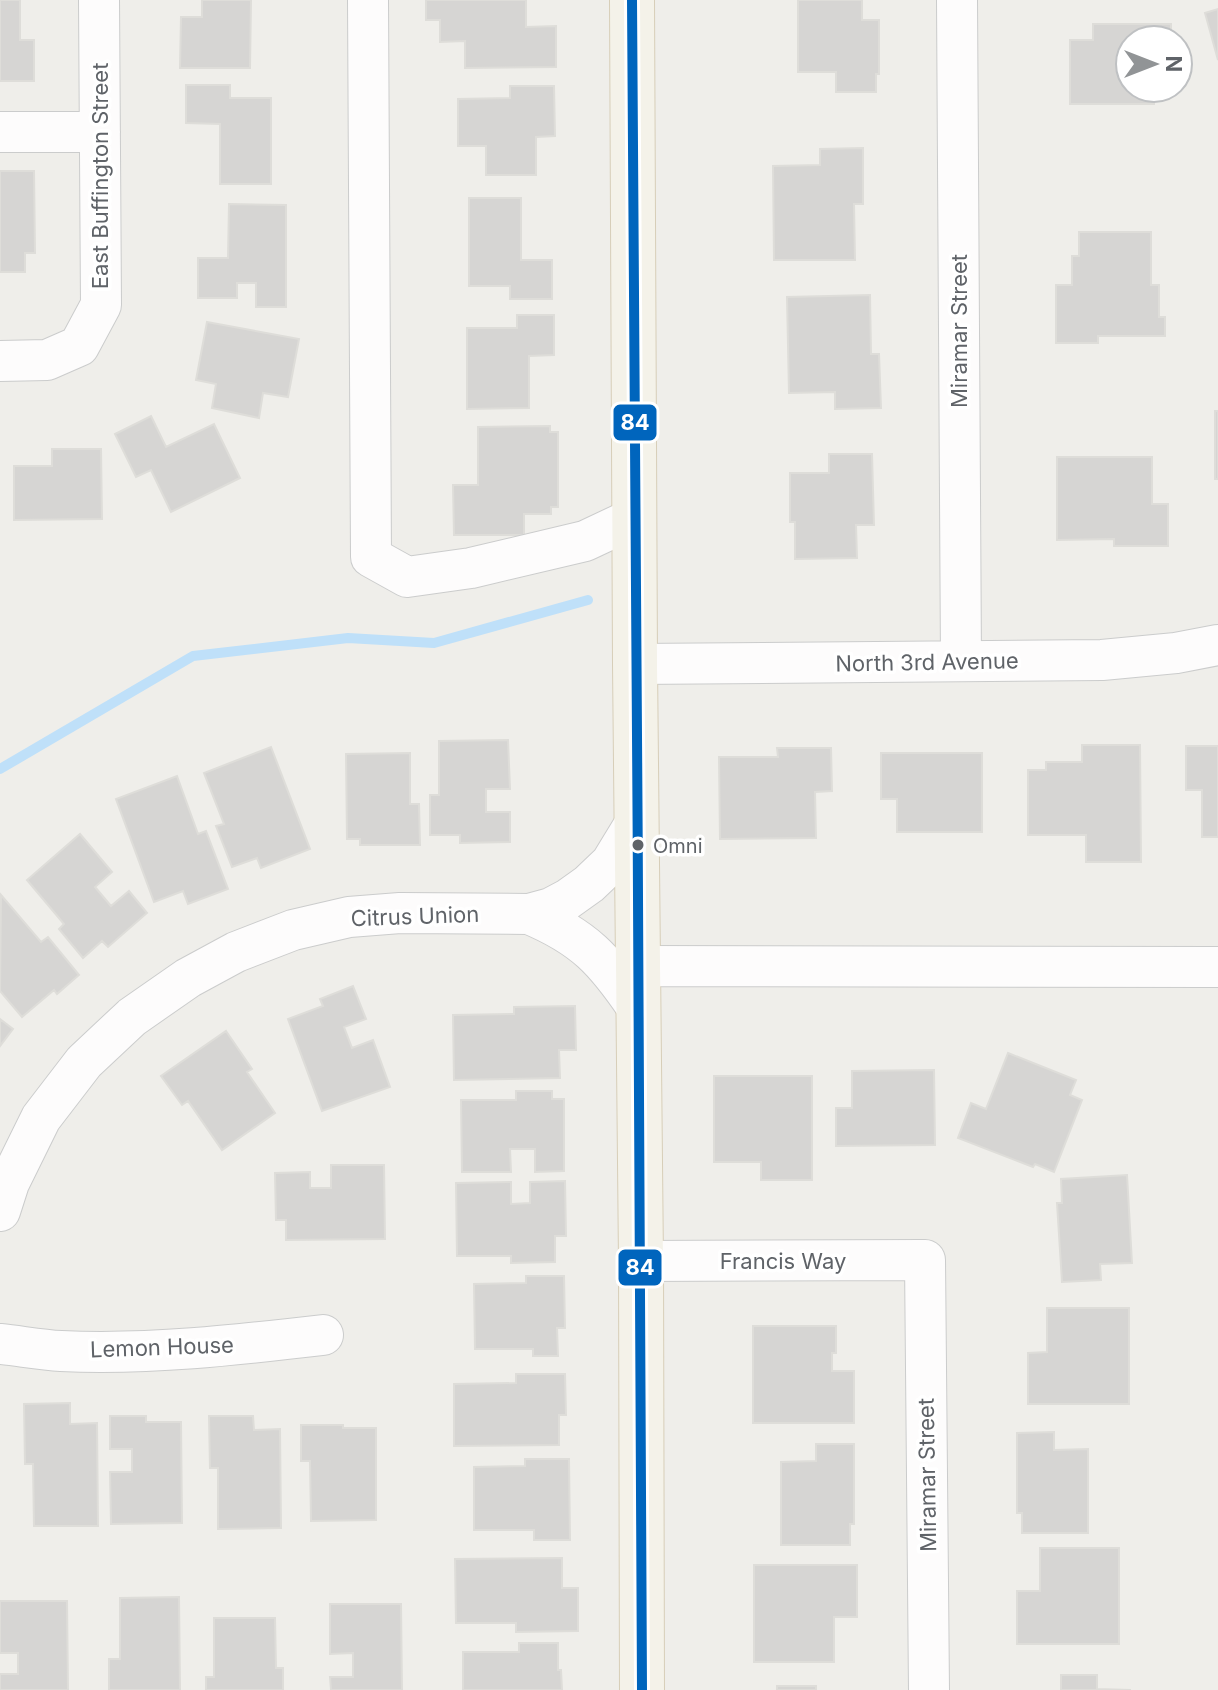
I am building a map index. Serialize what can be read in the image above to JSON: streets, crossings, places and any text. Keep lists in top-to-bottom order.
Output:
{
  "streets": {
    "street": [
      "East Buffington Street",
      "Miramar Street",
      "North 3rd Avenue",
      "Citrus Union",
      "Francis Way",
      "Lemon House"
    ]
  },
  "crossings": [
    ["Miramar Street", "North 3rd Avenue"],
    ["Miramar Street", "Francis Way"]
  ],
  "places": ["Omni"],
  "lines": ["transit line 84"],
  "north": "right"
}
